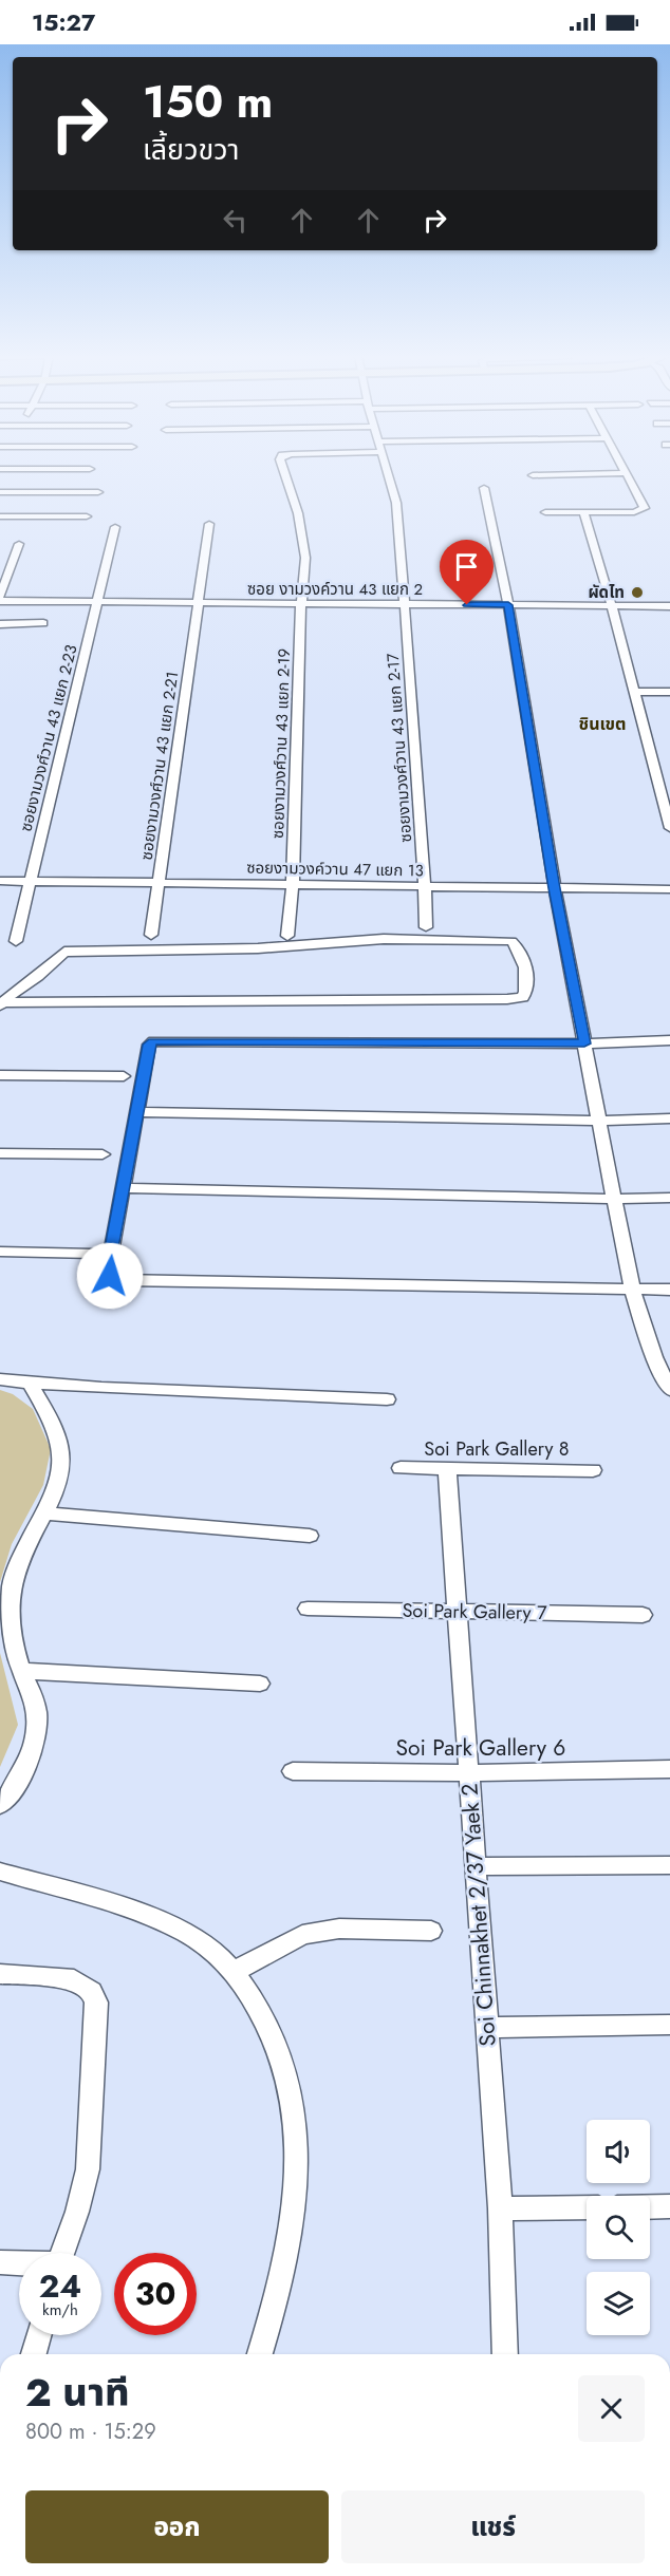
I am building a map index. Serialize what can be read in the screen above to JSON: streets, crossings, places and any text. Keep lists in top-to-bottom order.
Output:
{
  "streets": {
    "street": [
      "ซอย งามวงค์วาน 43 แยก 2",
      "ซอยงามวงศ์วาน 43 แยก 2-23",
      "ซอยงามวงศ์วาน 43 แยก 2-19",
      "ซอยงามวงศ์วาน 43 แยก 2-17",
      "ซอยงามวงศ์วาน 43 แยก 2-21",
      "ซอยงามวงค์วาน 47 แยก 13",
      "Soi Park Gallery 8",
      "Soi Park Gallery 7",
      "Soi Park Gallery 6",
      "Soi Chinnakhet 2/37 Yaek 2"
    ]
  },
  "crossings": [
    ["ซอย งามวงค์วาน 43 แยก 2", "ซอยงามวงศ์วาน 43 แยก 2-23"],
    ["ซอย งามวงค์วาน 43 แยก 2", "ซอยงามวงศ์วาน 43 แยก 2-19"],
    ["ซอย งามวงค์วาน 43 แยก 2", "ซอยงามวงศ์วาน 43 แยก 2-17"],
    ["ซอย งามวงค์วาน 43 แยก 2", "ซอยงามวงศ์วาน 43 แยก 2-21"],
    ["ซอยงามวงศ์วาน 43 แยก 2-23", "ซอยงามวงค์วาน 47 แยก 13"],
    ["ซอยงามวงศ์วาน 43 แยก 2-19", "ซอยงามวงค์วาน 47 แยก 13"],
    ["ซอยงามวงศ์วาน 43 แยก 2-17", "ซอยงามวงค์วาน 47 แยก 13"],
    ["ซอยงามวงศ์วาน 43 แยก 2-21", "ซอยงามวงค์วาน 47 แยก 13"],
    ["Soi Park Gallery 8", "Soi Chinnakhet 2/37 Yaek 2"],
    ["Soi Park Gallery 7", "Soi Chinnakhet 2/37 Yaek 2"],
    ["Soi Park Gallery 6", "Soi Chinnakhet 2/37 Yaek 2"]
  ],
  "districts": ["ชินเขต"],
  "places": ["ผัดไท"],
  "page": {
    "status": "15:27",
    "turn": ["150 m", "เลี้ยวขวา"],
    "speed": "24 km/h",
    "limit": "30",
    "heading": ["2 นาที", "800 m · 15:29"],
    "buttons": ["ออก", "แชร์"]
  }
}
